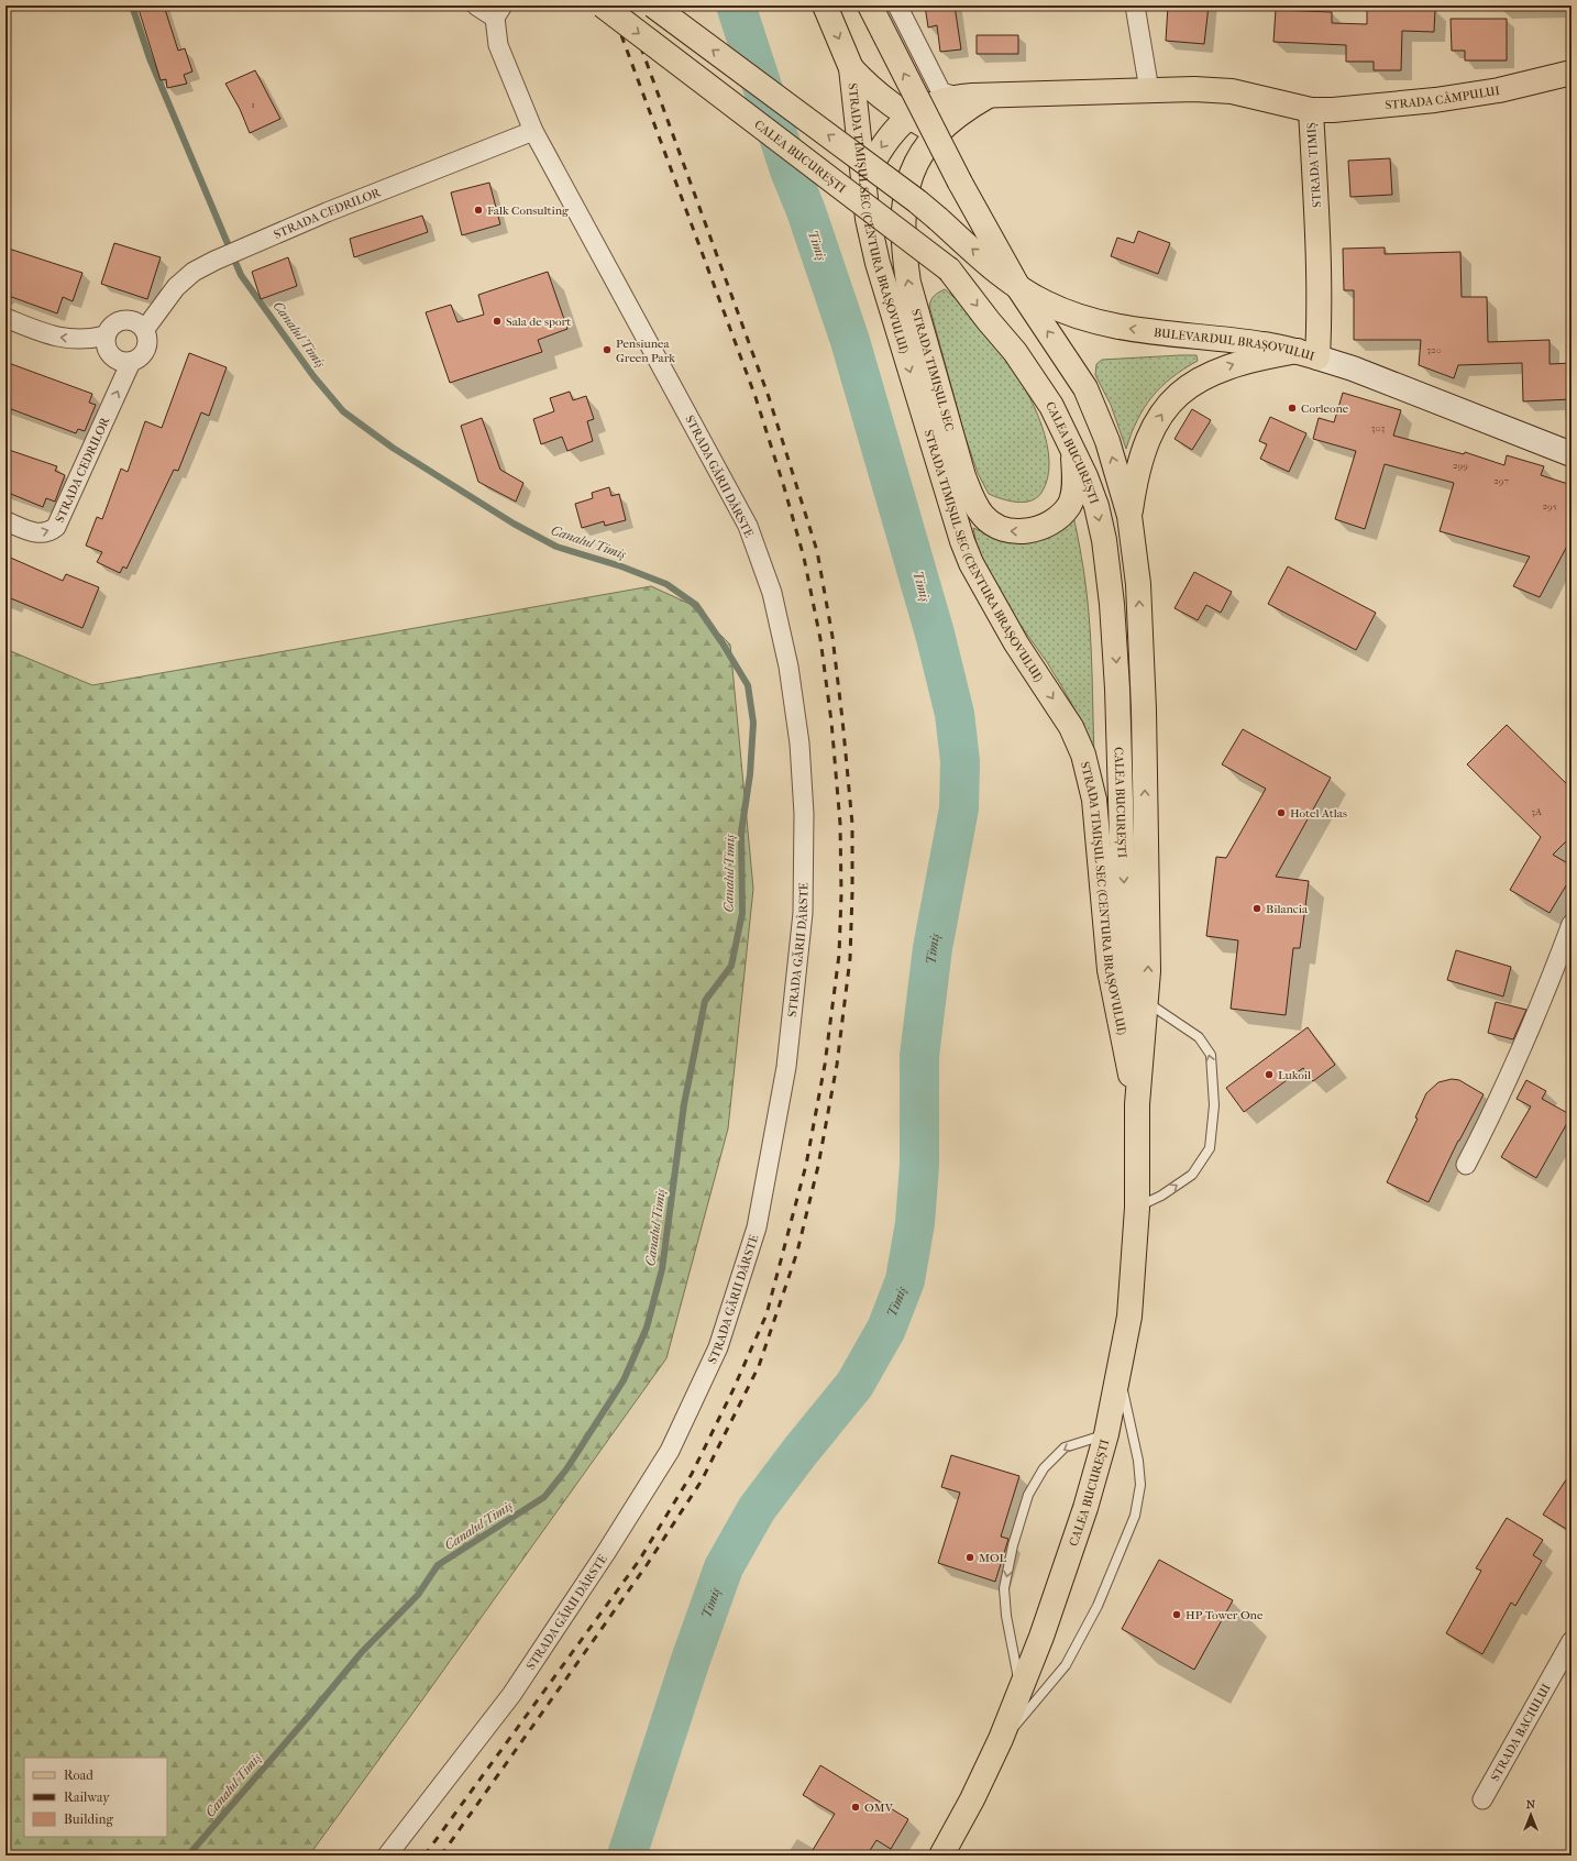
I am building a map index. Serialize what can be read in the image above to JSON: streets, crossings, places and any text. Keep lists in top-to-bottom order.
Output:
{
  "streets": {
    "main road": [
      "STRADA CÂMPULUI",
      "CALEA BUCUREȘTI",
      "STRADA TIMIȘ",
      "STRADA TIMIȘUL SEC (CENTURA BRAȘOVULUI)",
      "BULEVARDUL BRAȘOVULUI",
      "STRADA TIMIȘUL SEC"
    ],
    "street": ["STRADA CEDRILOR", "STRADA GĂRII DÂRSTE", "STRADA BACIULUI"]
  },
  "crossings": [
    ["STRADA CÂMPULUI", "STRADA TIMIȘ"],
    ["CALEA BUCUREȘTI", "STRADA TIMIȘUL SEC (CENTURA BRAȘOVULUI)"],
    ["CALEA BUCUREȘTI", "BULEVARDUL BRAȘOVULUI"],
    ["CALEA BUCUREȘTI", "STRADA TIMIȘUL SEC"],
    ["STRADA TIMIȘ", "STRADA TIMIȘUL SEC (CENTURA BRAȘOVULUI)"],
    ["STRADA TIMIȘ", "BULEVARDUL BRAȘOVULUI"],
    ["STRADA TIMIȘ", "STRADA TIMIȘUL SEC"],
    ["STRADA CEDRILOR", "STRADA GĂRII DÂRSTE"]
  ],
  "one_way": ["STRADA TIMIȘUL SEC (CENTURA BRAȘOVULUI)", "BULEVARDUL BRAȘOVULUI"],
  "water": ["Timiș", "Canalul Timiș"],
  "places": [
    "Falk Consulting",
    "Sala de sport",
    "Pensiunea Green Park",
    "Corleone",
    "Hotel Atlas",
    "Bilancia",
    "Lukoil",
    "MOL",
    "HP Tower One",
    "OMV"
  ],
  "house_numbers": [
    "1",
    "320",
    "303",
    "299",
    "297",
    "295",
    "3A"
  ],
  "legend": ["Road", "Railway", "Building"],
  "north": "top"
}
